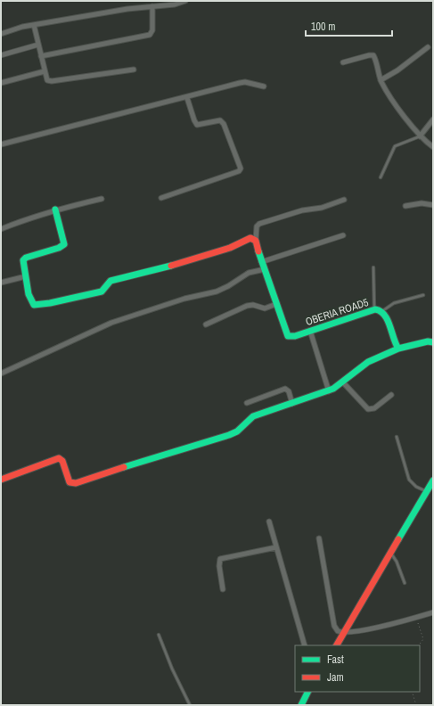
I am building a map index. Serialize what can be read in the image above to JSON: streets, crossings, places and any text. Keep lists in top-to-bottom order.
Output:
{
  "streets": {
    "street": ["OBERIA ROAD5"]
  },
  "legend": ["Fast", "Jam"],
  "scale_bar": "100 m"
}
